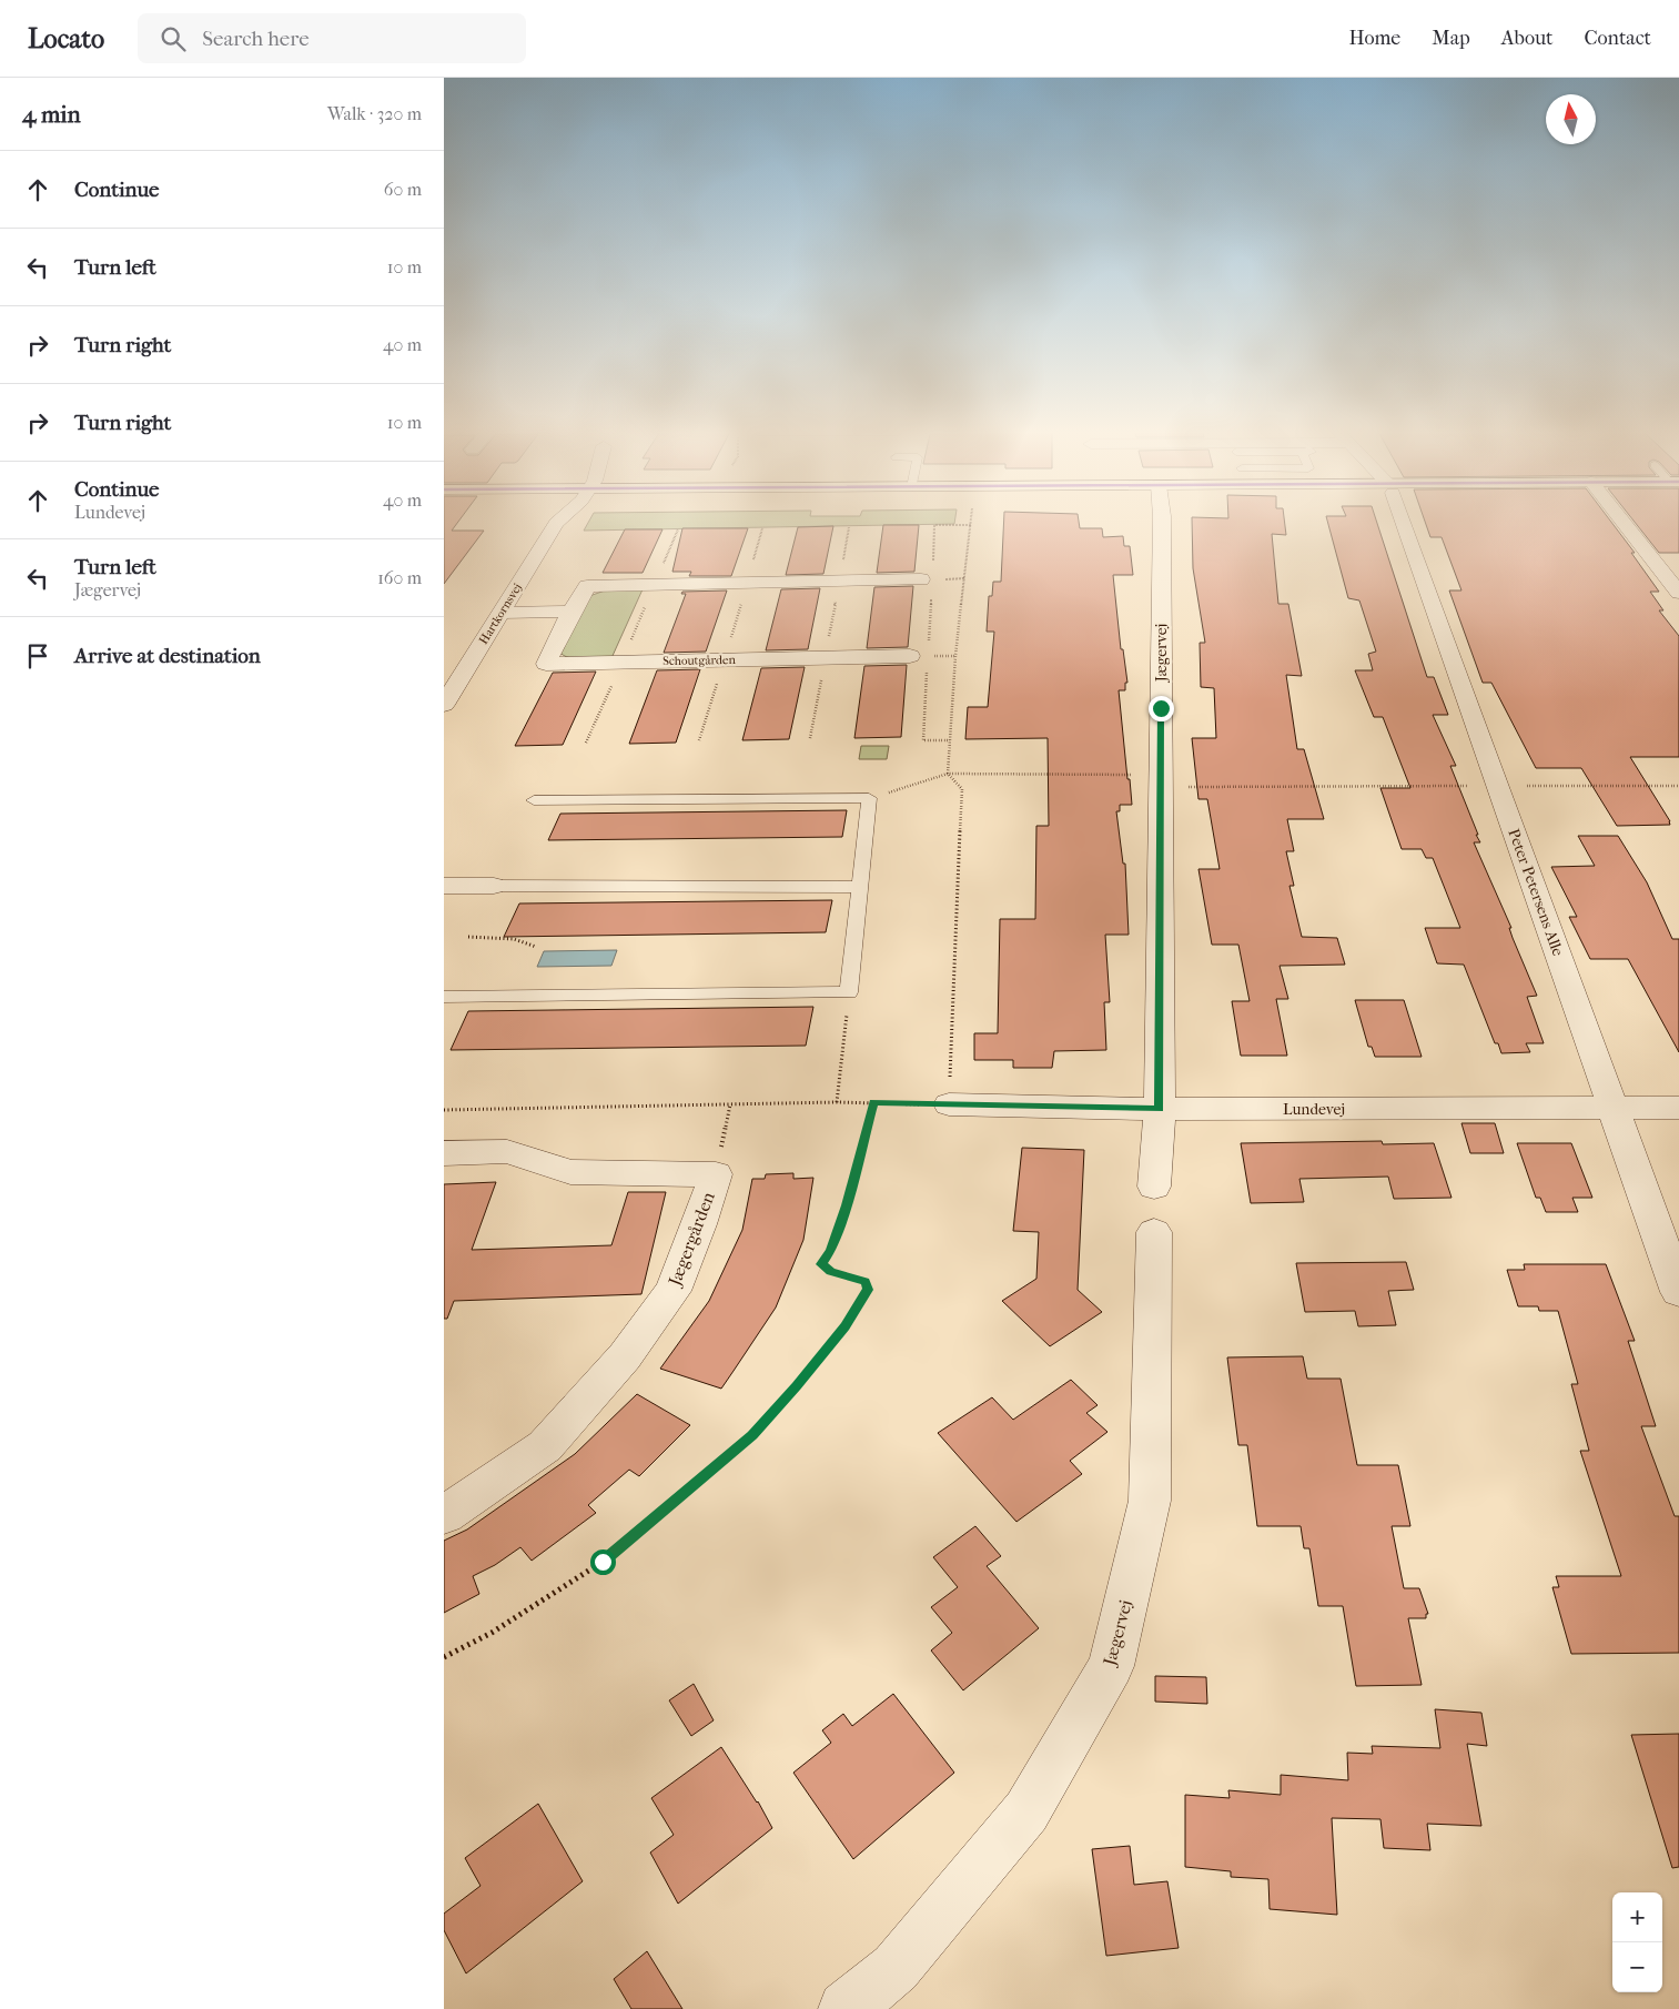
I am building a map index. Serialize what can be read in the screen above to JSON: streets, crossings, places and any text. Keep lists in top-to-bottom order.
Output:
{
  "streets": {
    "street": [
      "Hartkornsvej",
      "Jægervej",
      "Schoutgården",
      "Peter Petersens Alle",
      "Lundevej",
      "Jægergården"
    ]
  },
  "crossings": [
    ["Jægervej", "Lundevej"],
    ["Peter Petersens Alle", "Lundevej"]
  ],
  "north": "top",
  "page": {
    "header": "Locato",
    "search": "Search here",
    "nav": [
      "Home",
      "Map",
      "About",
      "Contact"
    ],
    "heading": ["4 min", "Walk · 320 m"],
    "list": [
      ["Continue", "60 m"],
      ["Turn left", "10 m"],
      ["Turn right", "40 m"],
      ["Turn right", "10 m"],
      ["Continue", "Lundevej", "40 m"],
      ["Turn left", "Jægervej", "160 m"],
      "Arrive at destination"
    ],
    "map_buttons": ["+", "−"]
  }
}
